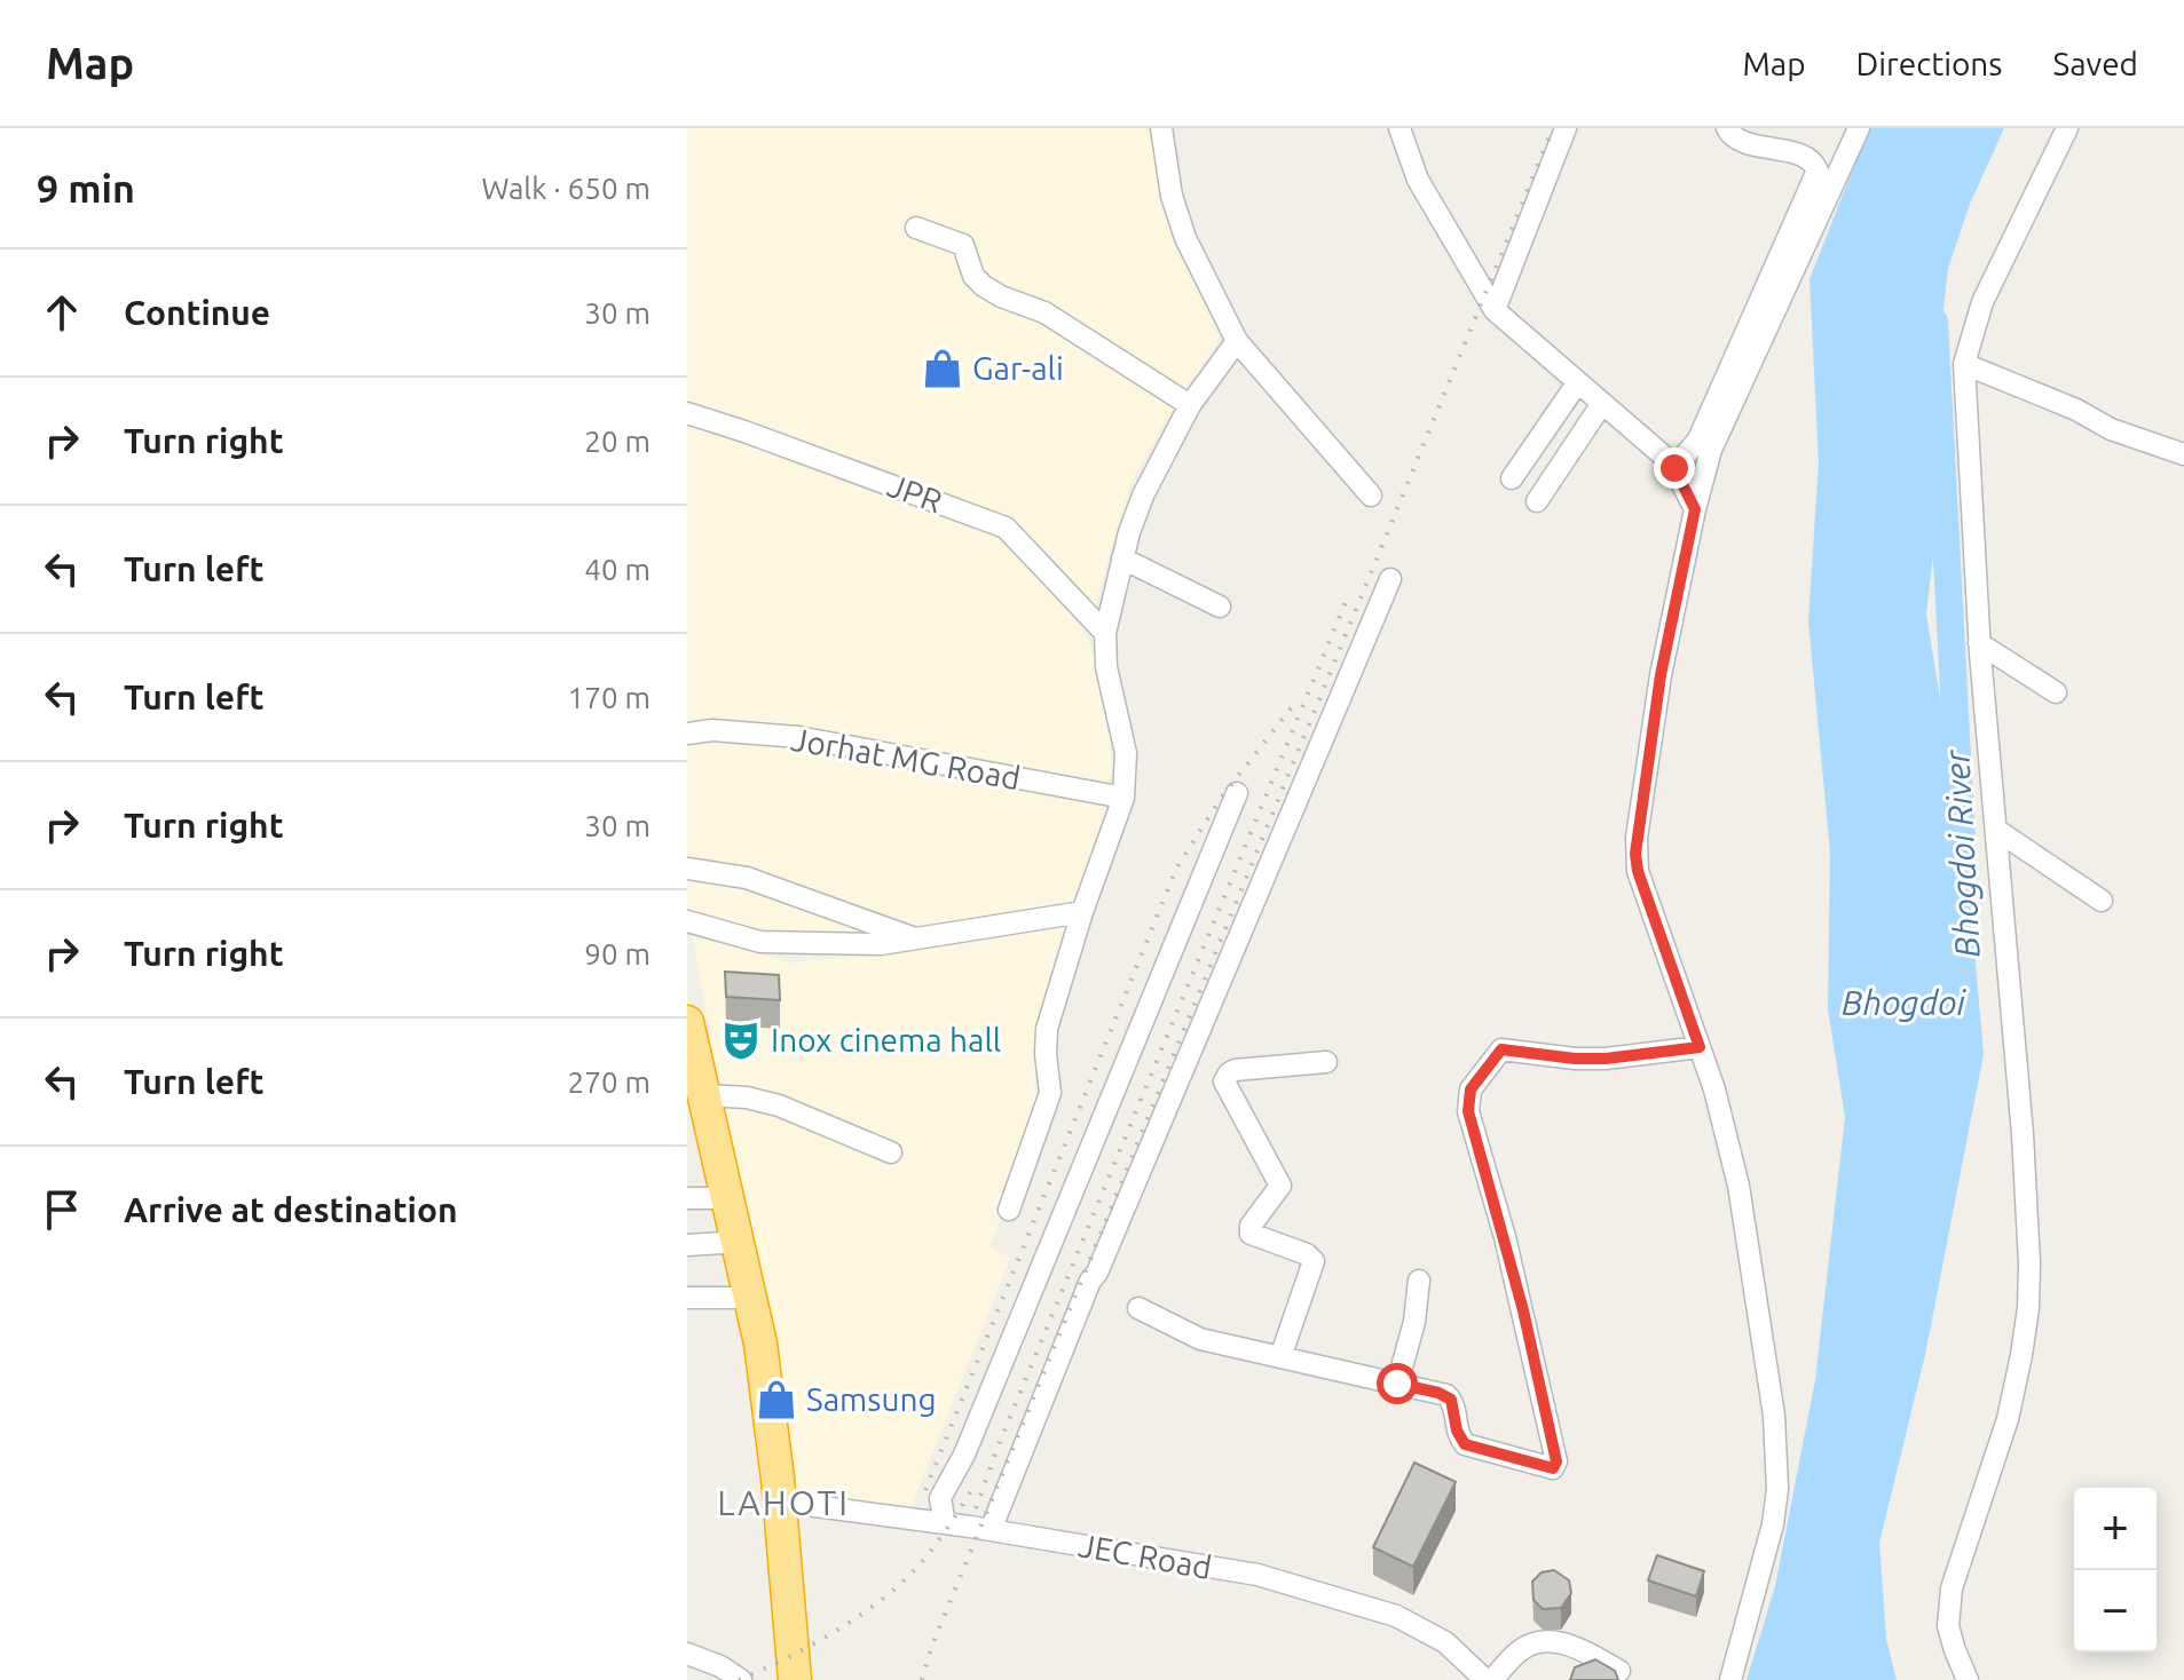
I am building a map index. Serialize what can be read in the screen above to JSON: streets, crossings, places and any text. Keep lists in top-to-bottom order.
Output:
{
  "streets": {
    "street": ["JPR", "Jorhat MG Road", "JEC Road"]
  },
  "districts": ["LAHOTI"],
  "water": ["Bhogdoi River", "Bhogdoi"],
  "places": {
    "shop": ["Gar-ali", "Samsung"],
    "theatre": ["Inox cinema hall"]
  },
  "page": {
    "header": "Map",
    "nav": ["Map", "Directions", "Saved"],
    "heading": ["9 min", "Walk · 650 m"],
    "list": [
      ["Continue", "30 m"],
      ["Turn right", "20 m"],
      ["Turn left", "40 m"],
      ["Turn left", "170 m"],
      ["Turn right", "30 m"],
      ["Turn right", "90 m"],
      ["Turn left", "270 m"],
      "Arrive at destination"
    ],
    "map_buttons": ["+", "−"]
  }
}
